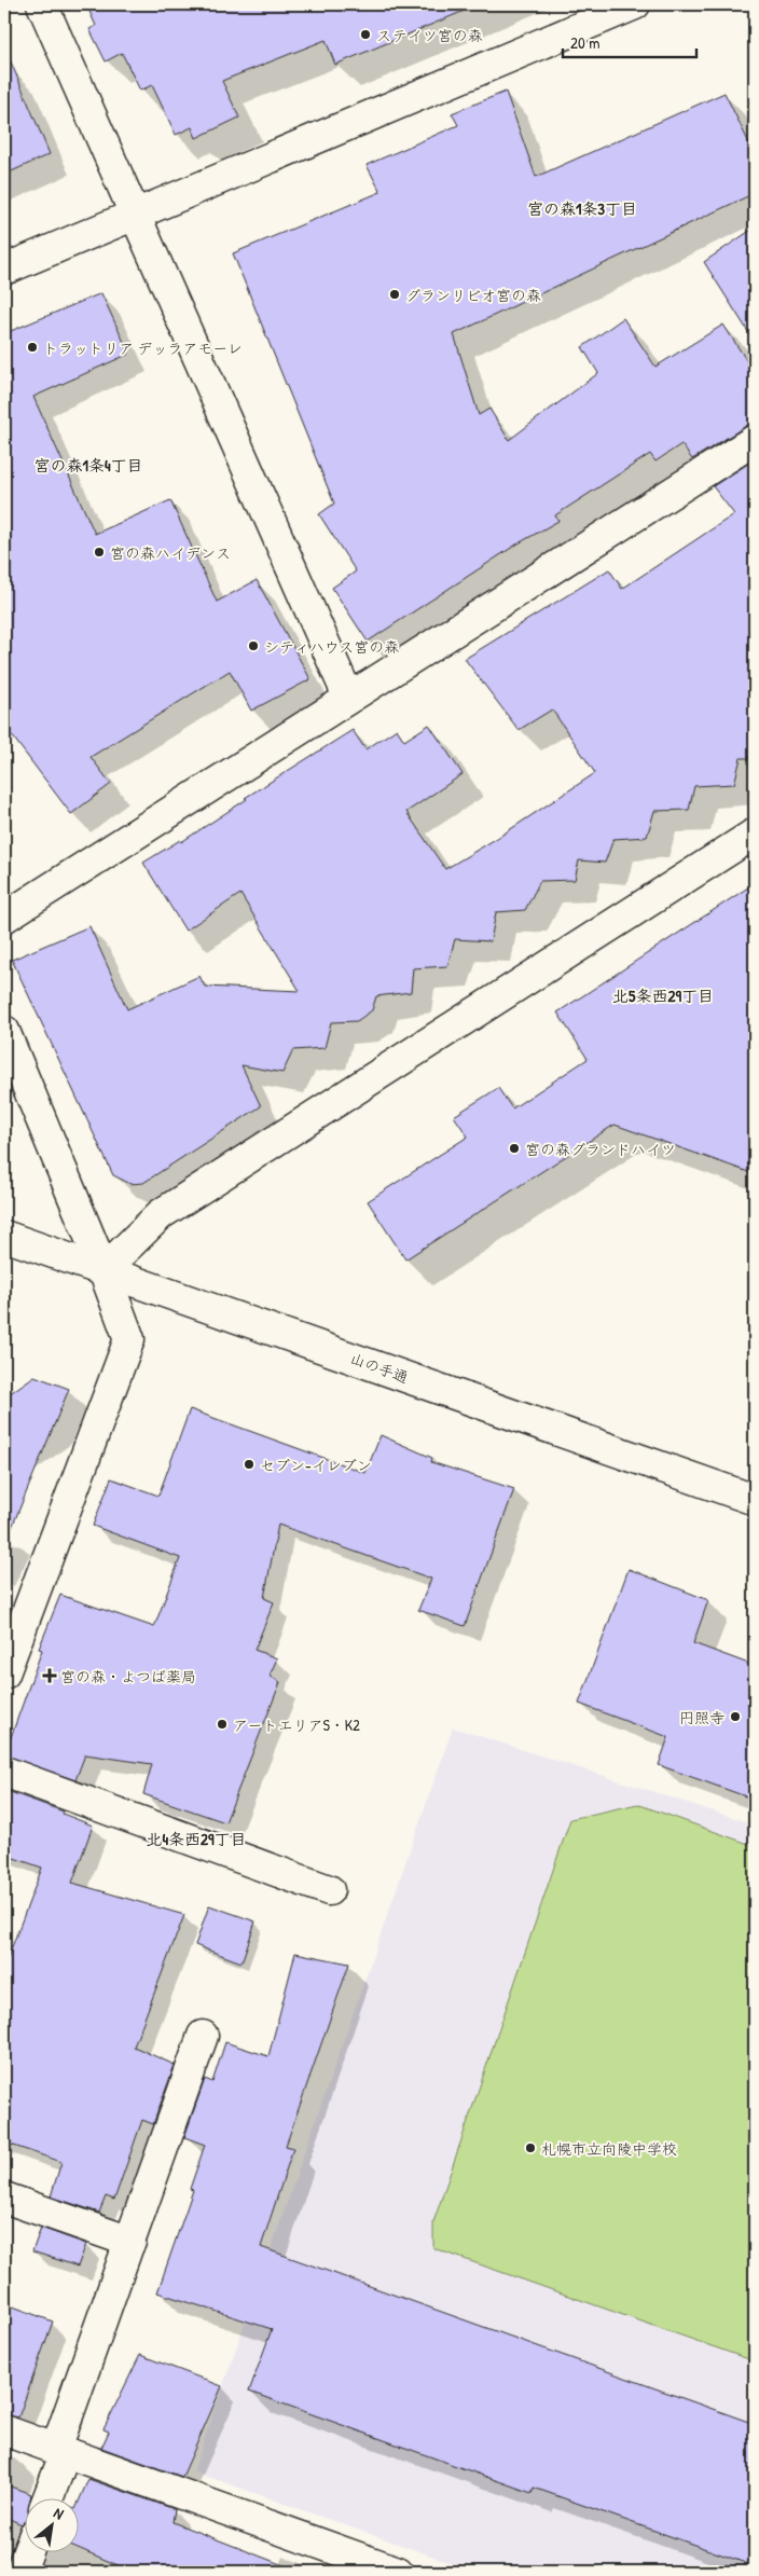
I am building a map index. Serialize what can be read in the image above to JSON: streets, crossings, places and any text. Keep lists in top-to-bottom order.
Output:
{
  "streets": {
    "street": ["山の手通"]
  },
  "districts": [
    "宮の森1条3丁目",
    "宮の森1条4丁目",
    "北5条西29丁目",
    "北4条西29丁目"
  ],
  "places": {
    "other": [
      "ステイツ宮の森",
      "グランリビオ宮の森",
      "トラットリア デッラアモーレ",
      "宮の森ハイデンス",
      "シティハウス宮の森",
      "宮の森グランドハイツ",
      "セブン-イレブン",
      "円照寺",
      "アートエリアS・K2",
      "札幌市立向陵中学校"
    ],
    "health": ["宮の森・よつば薬局"]
  },
  "scale_bar": "20 m",
  "north": "top right"
}
